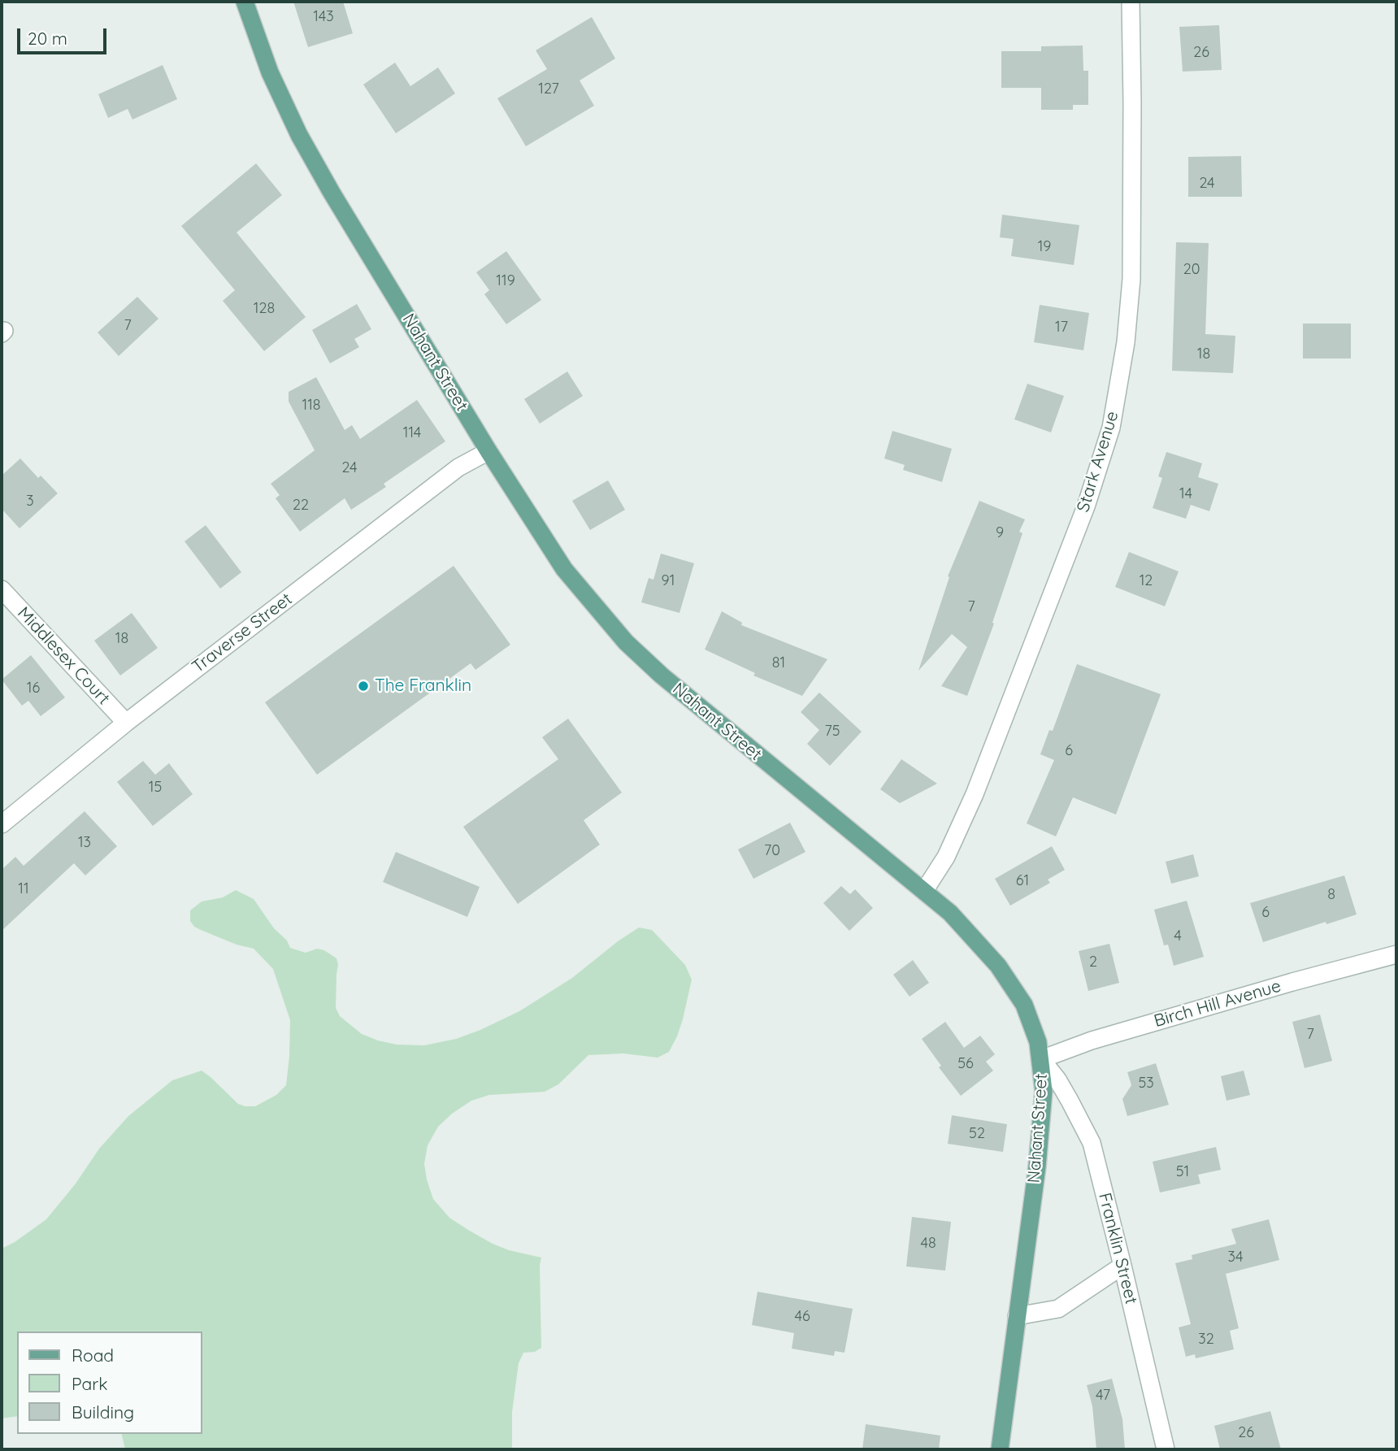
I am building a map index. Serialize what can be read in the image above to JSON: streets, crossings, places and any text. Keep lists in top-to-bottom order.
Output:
{
  "streets": {
    "main road": ["Nahant Street"],
    "street": [
      "Stark Avenue",
      "Traverse Street",
      "Middlesex Court",
      "Birch Hill Avenue",
      "Franklin Street"
    ]
  },
  "crossings": [
    ["Nahant Street", "Stark Avenue"],
    ["Nahant Street", "Traverse Street"],
    ["Nahant Street", "Birch Hill Avenue"],
    ["Nahant Street", "Franklin Street"],
    ["Traverse Street", "Middlesex Court"],
    ["Birch Hill Avenue", "Franklin Street"]
  ],
  "places": ["The Franklin"],
  "house_numbers": [
    "143",
    "26",
    "127",
    "24",
    "19",
    "20",
    "119",
    "128",
    "7",
    "17",
    "18",
    "118",
    "114",
    "24",
    "14",
    "3",
    "22",
    "9",
    "91",
    "12",
    "7",
    "18",
    "81",
    "16",
    "75",
    "6",
    "15",
    "13",
    "70",
    "61",
    "11",
    "8",
    "6",
    "4",
    "2",
    "7",
    "56",
    "53",
    "52",
    "51",
    "48",
    "34",
    "46",
    "32",
    "47",
    "26"
  ],
  "legend": ["Road", "Park", "Building"],
  "scale_bar": "20 m"
}
